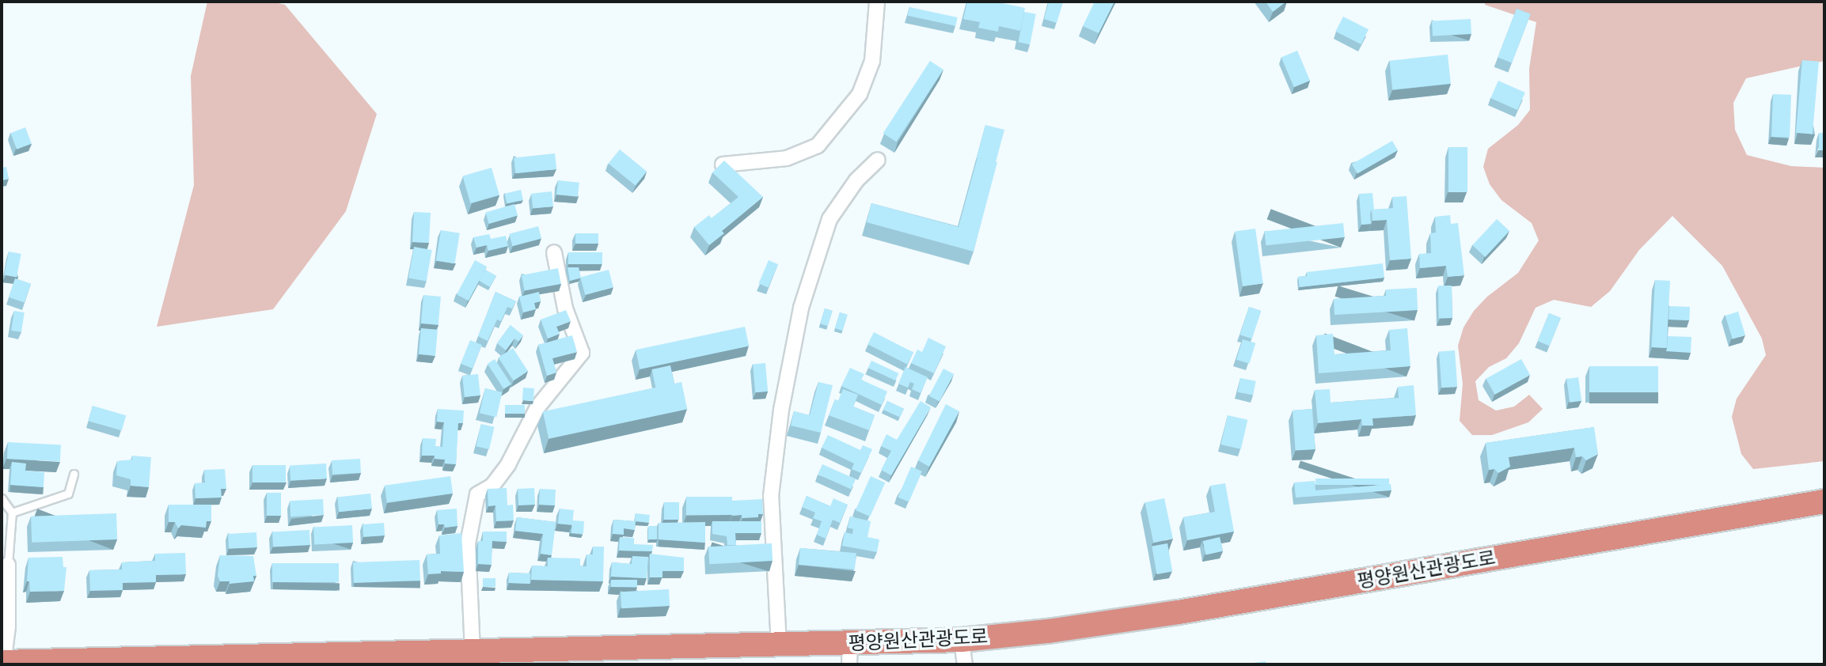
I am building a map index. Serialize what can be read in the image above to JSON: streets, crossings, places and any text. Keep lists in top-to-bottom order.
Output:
{
  "streets": {
    "highway": ["평양원산관광도로"]
  }
}
